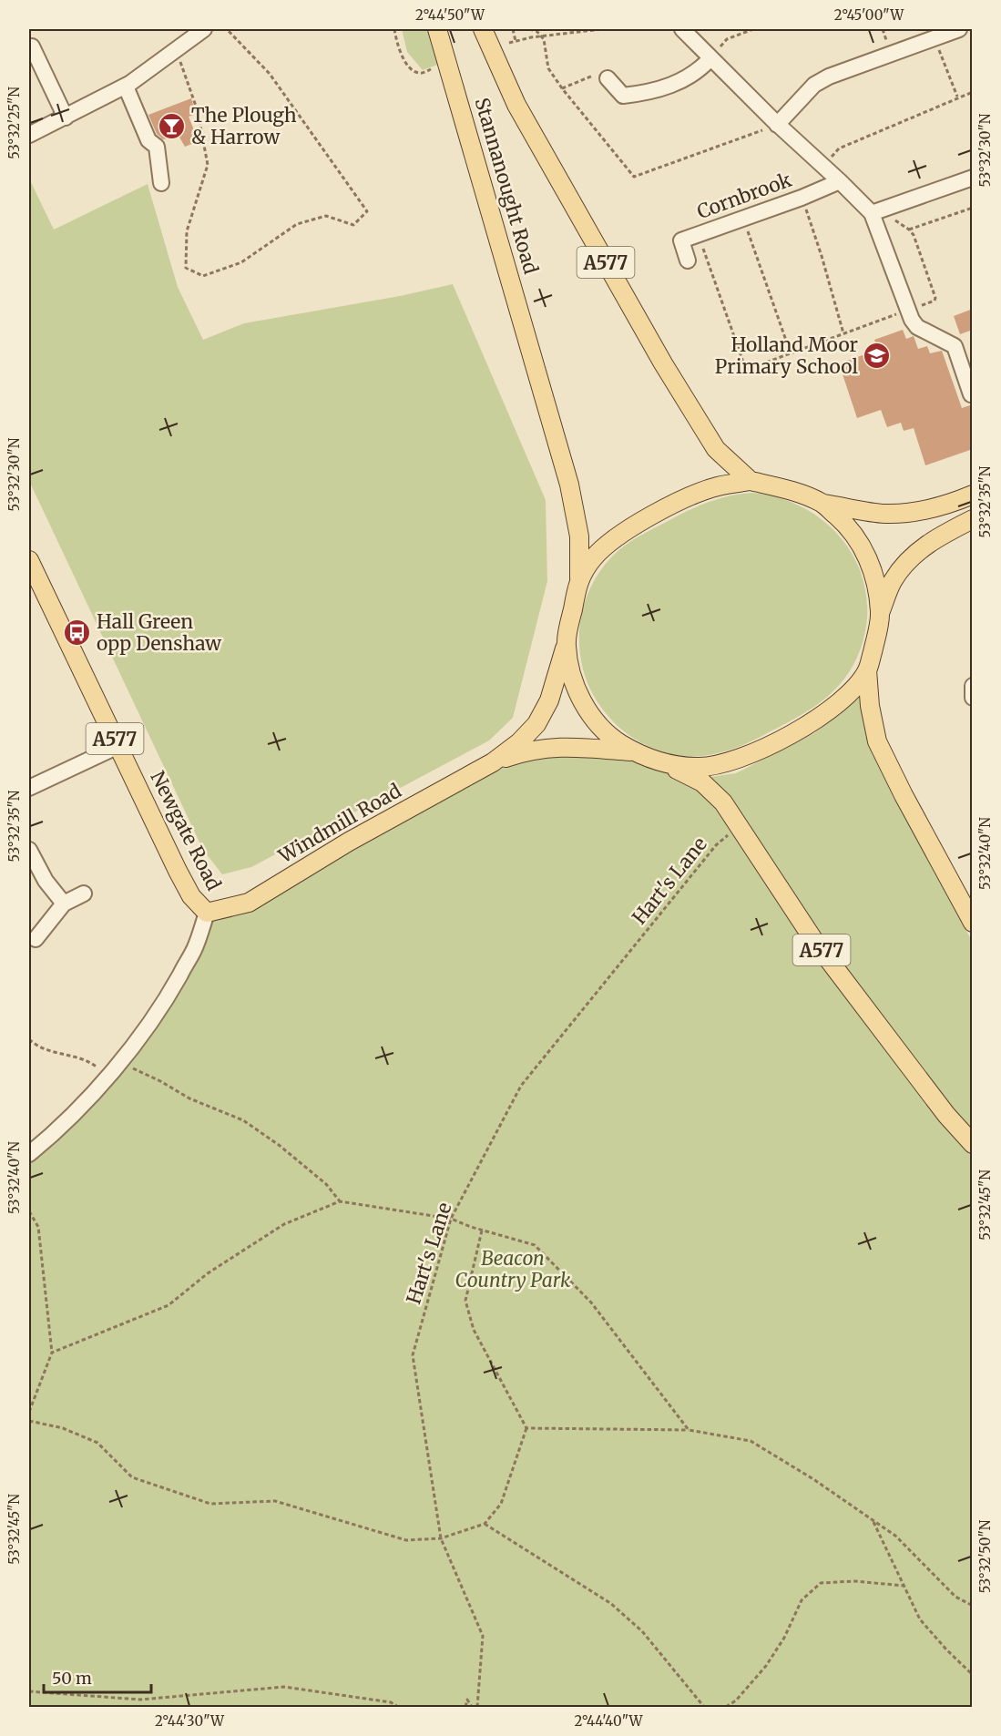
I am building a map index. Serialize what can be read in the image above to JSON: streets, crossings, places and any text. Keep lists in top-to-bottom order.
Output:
{
  "streets": {
    "main road": [
      "Stannanought Road",
      "A577",
      "Windmill Road",
      "Newgate Road"
    ],
    "street": ["Cornbrook"],
    "path": ["Hart's Lane"]
  },
  "crossings": [
    ["Stannanought Road", "A577"],
    ["A577", "Windmill Road"],
    ["A577", "Hart's Lane"],
    ["Windmill Road", "Newgate Road"]
  ],
  "parks": ["Beacon Country Park"],
  "places": {
    "bar": ["The Plough & Harrow"],
    "school or university": ["Holland Moor Primary School"],
    "bus stop": ["Hall Green opp Denshaw"]
  },
  "scale_bar": "50 m",
  "coordinates": [
    "2°44'50\"W",
    "2°45'00\"W",
    "53°32'25\"N",
    "53°32'30\"N",
    "53°32'35\"N",
    "53°32'40\"N",
    "53°32'45\"N",
    "53°32'50\"N",
    "2°44'30\"W",
    "2°44'40\"W"
  ]
}
